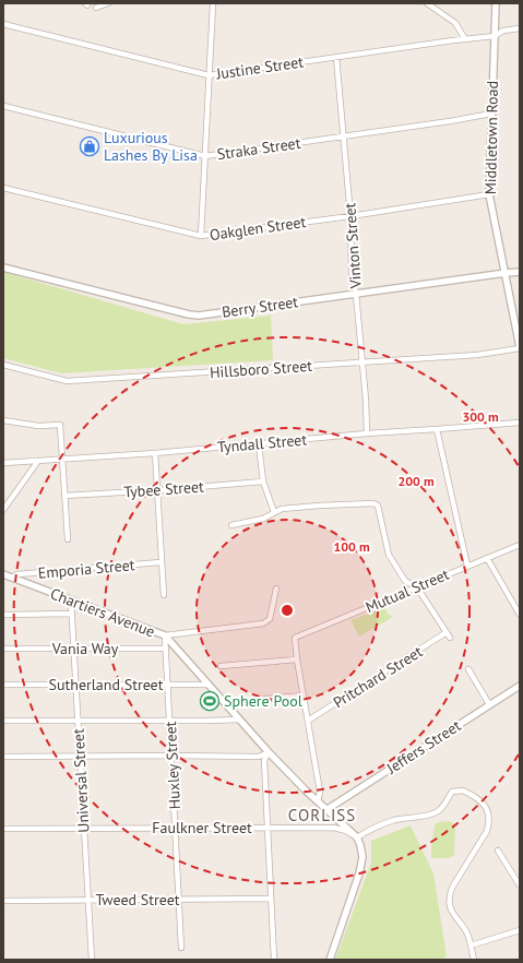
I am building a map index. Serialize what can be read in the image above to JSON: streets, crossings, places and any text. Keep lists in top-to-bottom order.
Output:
{
  "streets": {
    "street": [
      "Justine Street",
      "Middletown Road",
      "Straka Street",
      "Oakglen Street",
      "Vinton Street",
      "Berry Street",
      "Hillsboro Street",
      "Tyndall Street",
      "Tybee Street",
      "Emporia Street",
      "Mutual Street",
      "Chartiers Avenue",
      "Vania Way",
      "Pritchard Street",
      "Sutherland Street",
      "Jeffers Street",
      "Huxley Street",
      "Universal Street",
      "Faulkner Street",
      "Tweed Street"
    ]
  },
  "crossings": [
    ["Justine Street", "Middletown Road"],
    ["Justine Street", "Vinton Street"],
    ["Middletown Road", "Straka Street"],
    ["Middletown Road", "Oakglen Street"],
    ["Middletown Road", "Berry Street"],
    ["Middletown Road", "Hillsboro Street"],
    ["Straka Street", "Vinton Street"],
    ["Oakglen Street", "Vinton Street"],
    ["Vinton Street", "Berry Street"],
    ["Vinton Street", "Hillsboro Street"],
    ["Vinton Street", "Tyndall Street"],
    ["Emporia Street", "Chartiers Avenue"],
    ["Chartiers Avenue", "Sutherland Street"],
    ["Chartiers Avenue", "Jeffers Street"],
    ["Chartiers Avenue", "Huxley Street"],
    ["Chartiers Avenue", "Universal Street"],
    ["Chartiers Avenue", "Faulkner Street"],
    ["Vania Way", "Huxley Street"],
    ["Vania Way", "Universal Street"],
    ["Sutherland Street", "Huxley Street"],
    ["Sutherland Street", "Universal Street"],
    ["Huxley Street", "Faulkner Street"],
    ["Huxley Street", "Tweed Street"],
    ["Universal Street", "Faulkner Street"],
    ["Universal Street", "Tweed Street"]
  ],
  "districts": ["CORLISS"],
  "places": {
    "shop": ["Luxurious Lashes By Lisa"],
    "sports": ["Sphere Pool"]
  },
  "rings": ["300 m", "200 m", "100 m"]
}
